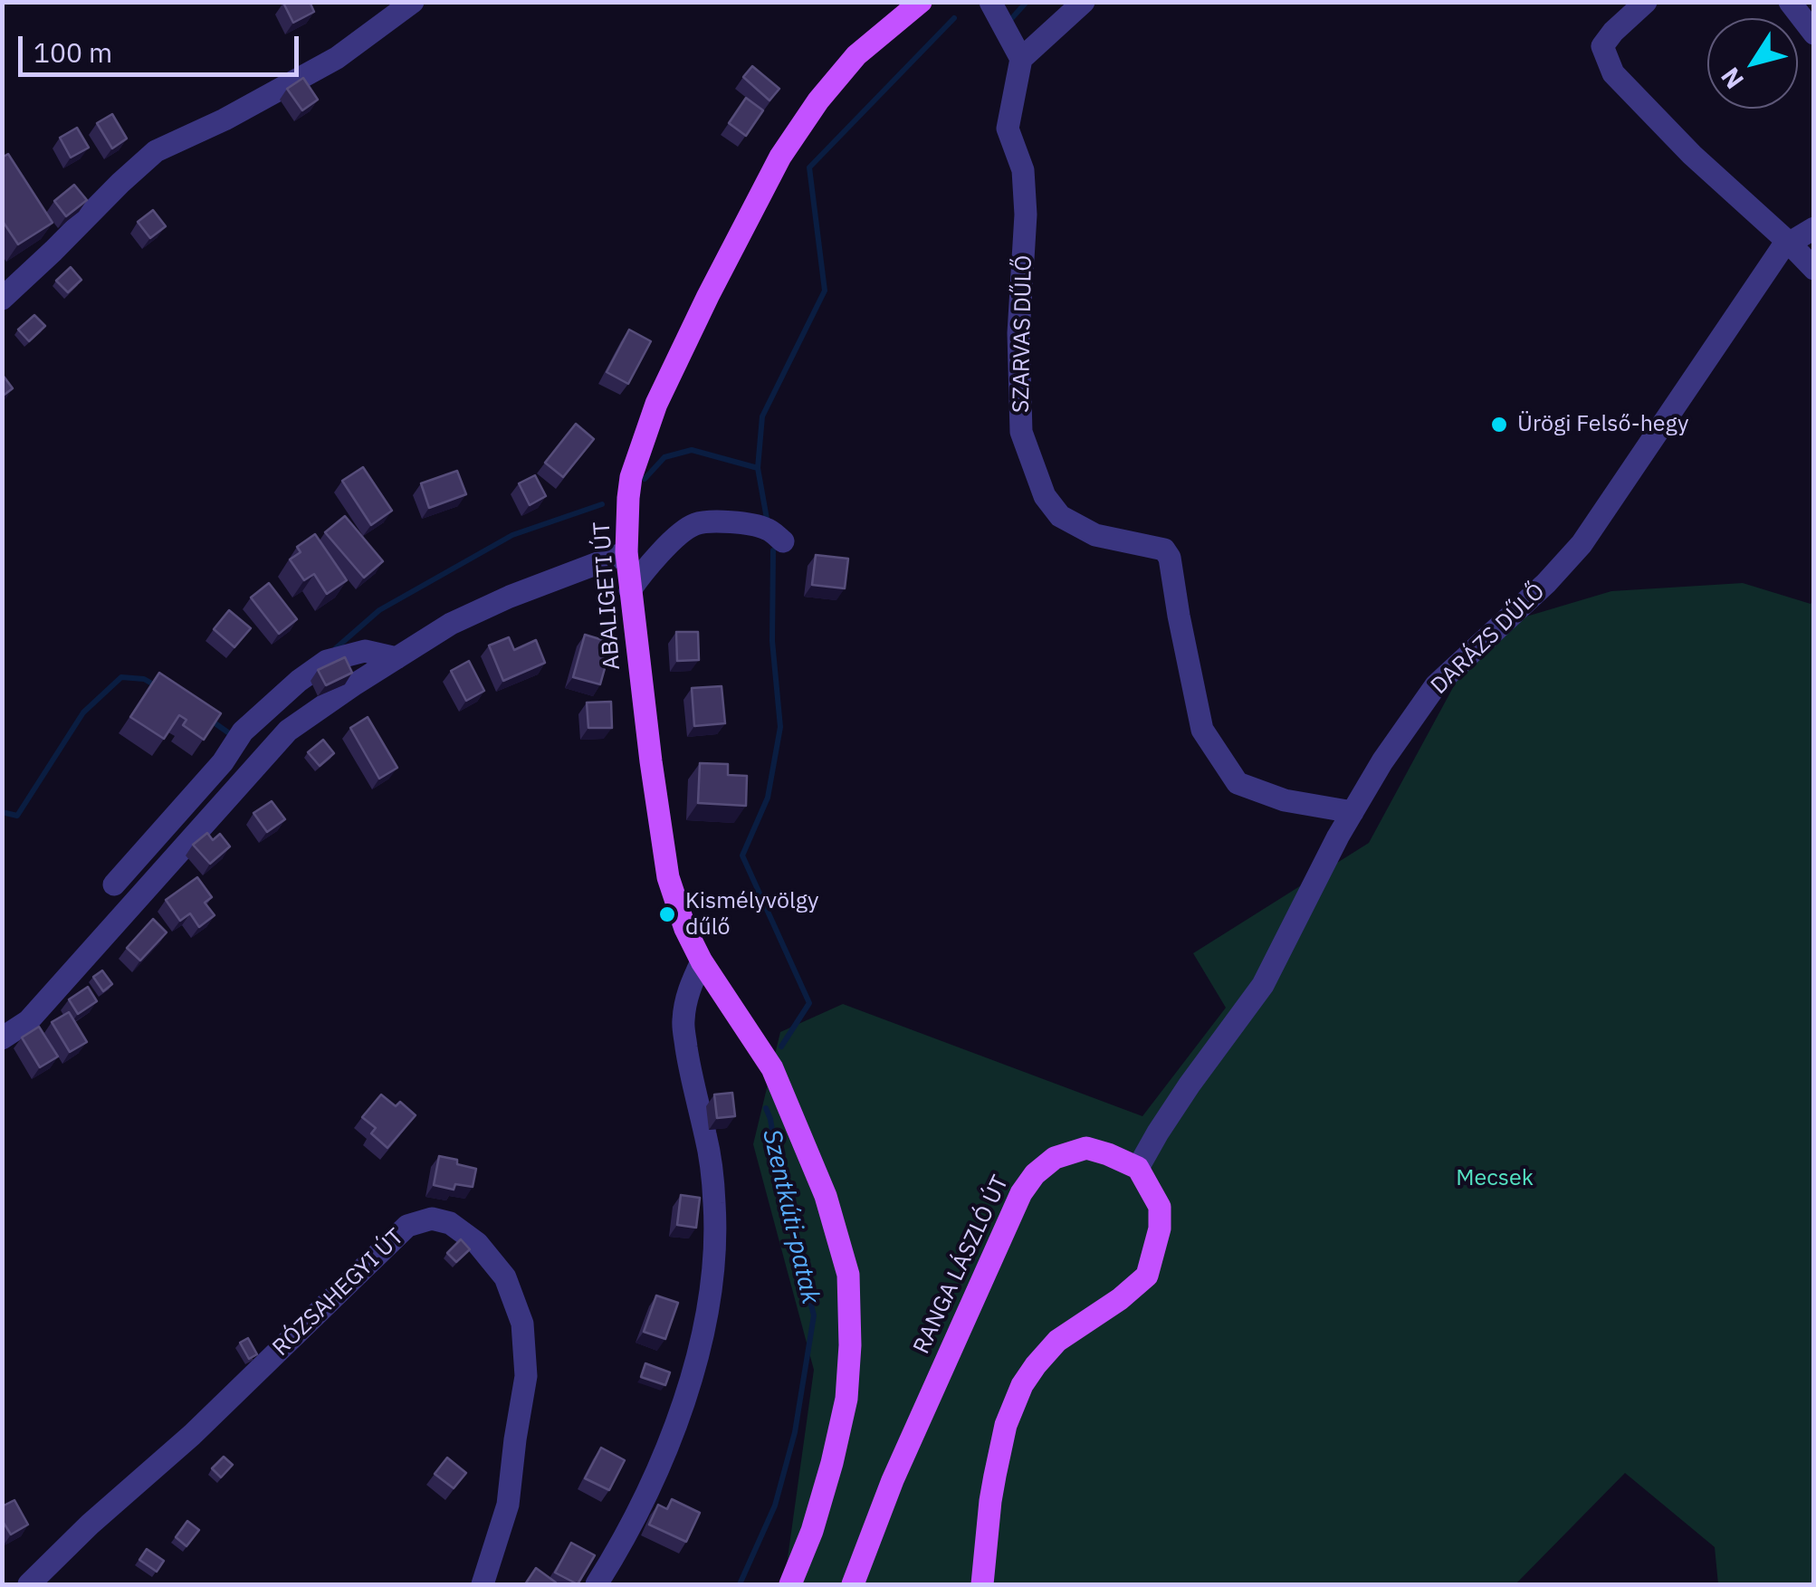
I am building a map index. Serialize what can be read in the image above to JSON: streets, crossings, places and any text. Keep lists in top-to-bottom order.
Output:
{
  "streets": {
    "main road": ["ABALIGETI ÚT", "RANGA LÁSZLÓ ÚT"],
    "street": ["SZARVAS DŰLŐ", "DARÁZS DŰLŐ", "RÓZSAHEGYI ÚT"]
  },
  "crossings": [
    ["SZARVAS DŰLŐ", "DARÁZS DŰLŐ"],
    ["DARÁZS DŰLŐ", "RANGA LÁSZLÓ ÚT"]
  ],
  "water": ["Szentkúti-patak"],
  "parks": ["Mecsek"],
  "places": ["Ürögi Felső-hegy", "Kismélyvölgy dűlő"],
  "scale_bar": "100 m",
  "north": "bottom left"
}
